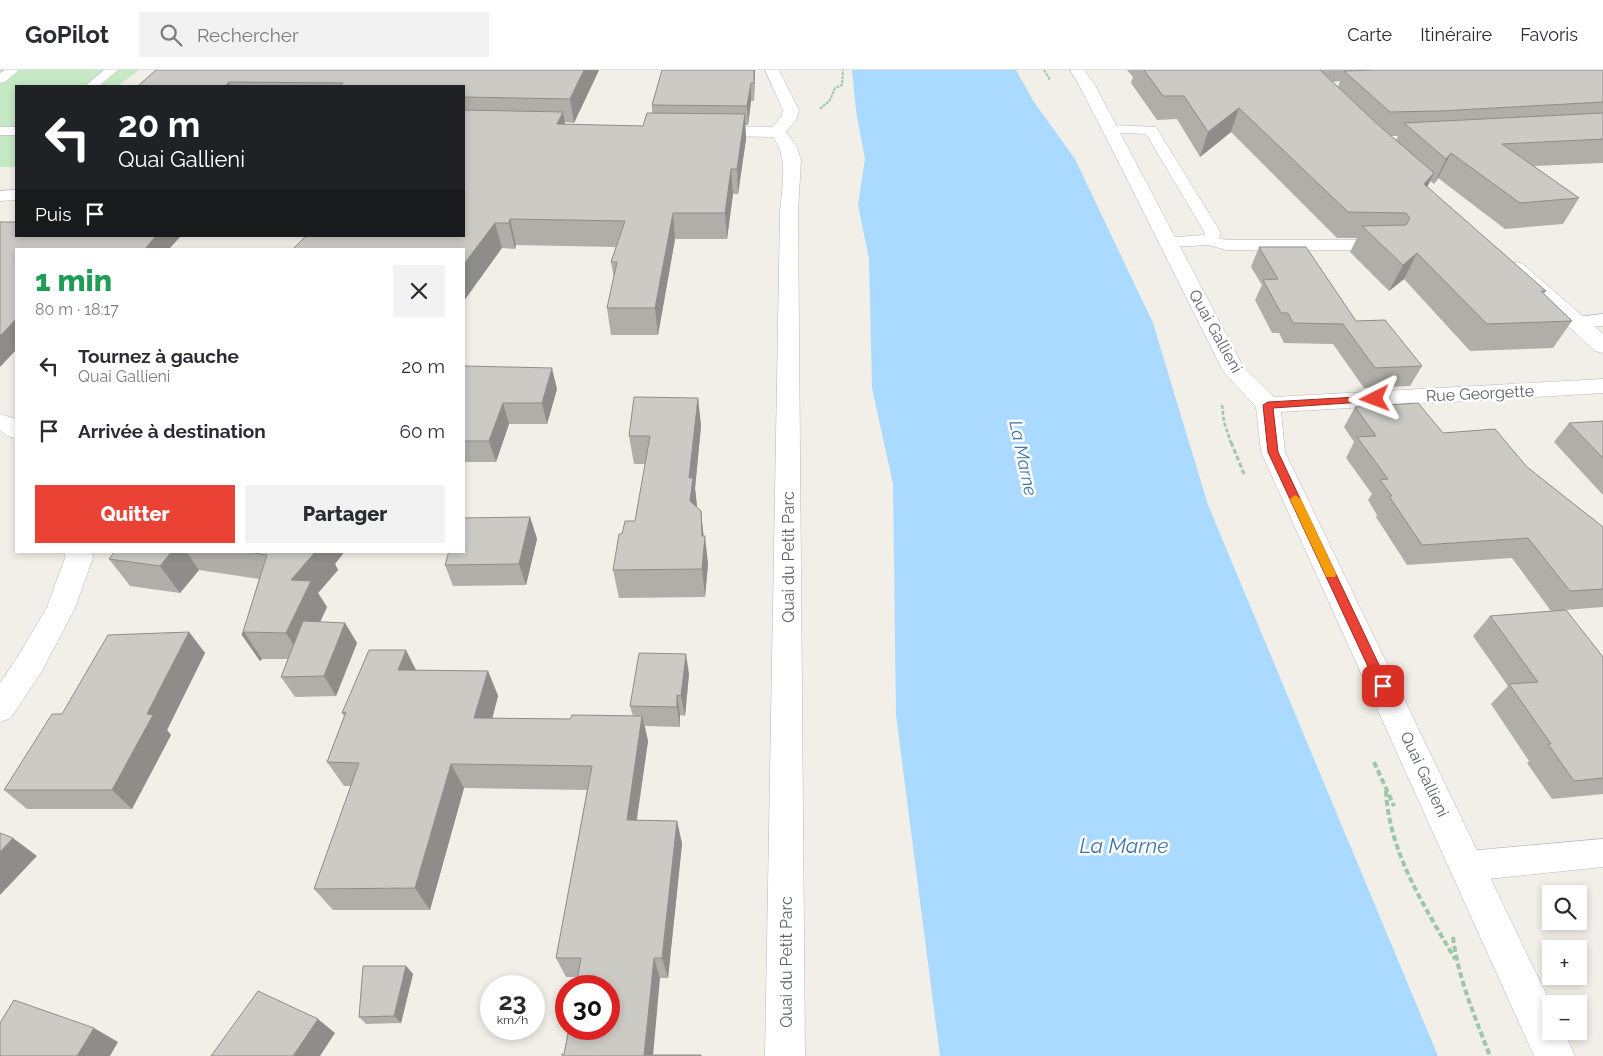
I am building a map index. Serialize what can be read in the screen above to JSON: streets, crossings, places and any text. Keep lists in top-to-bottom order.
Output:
{
  "streets": {
    "street": ["Quai Gallieni", "Rue Georgette", "Quai du Petit Parc"]
  },
  "crossings": [
    ["Quai Gallieni", "Rue Georgette"]
  ],
  "water": ["La Marne"],
  "page": {
    "header": "GoPilot",
    "search": "Rechercher",
    "nav": ["Carte", "Itinéraire", "Favoris"],
    "turn": ["20 m", "Quai Gallieni"],
    "then": "Puis",
    "heading": ["1 min", "80 m · 18:17"],
    "list": [
      {
        "name": "Tournez à gauche",
        "note": "Quai Gallieni",
        "value": "20 m"
      },
      {
        "name": "Arrivée à destination",
        "value": "60 m"
      }
    ],
    "buttons": ["Quitter", "Partager"],
    "map_buttons": ["+", "−"],
    "speed": "23 km/h",
    "limit": "30"
  }
}
